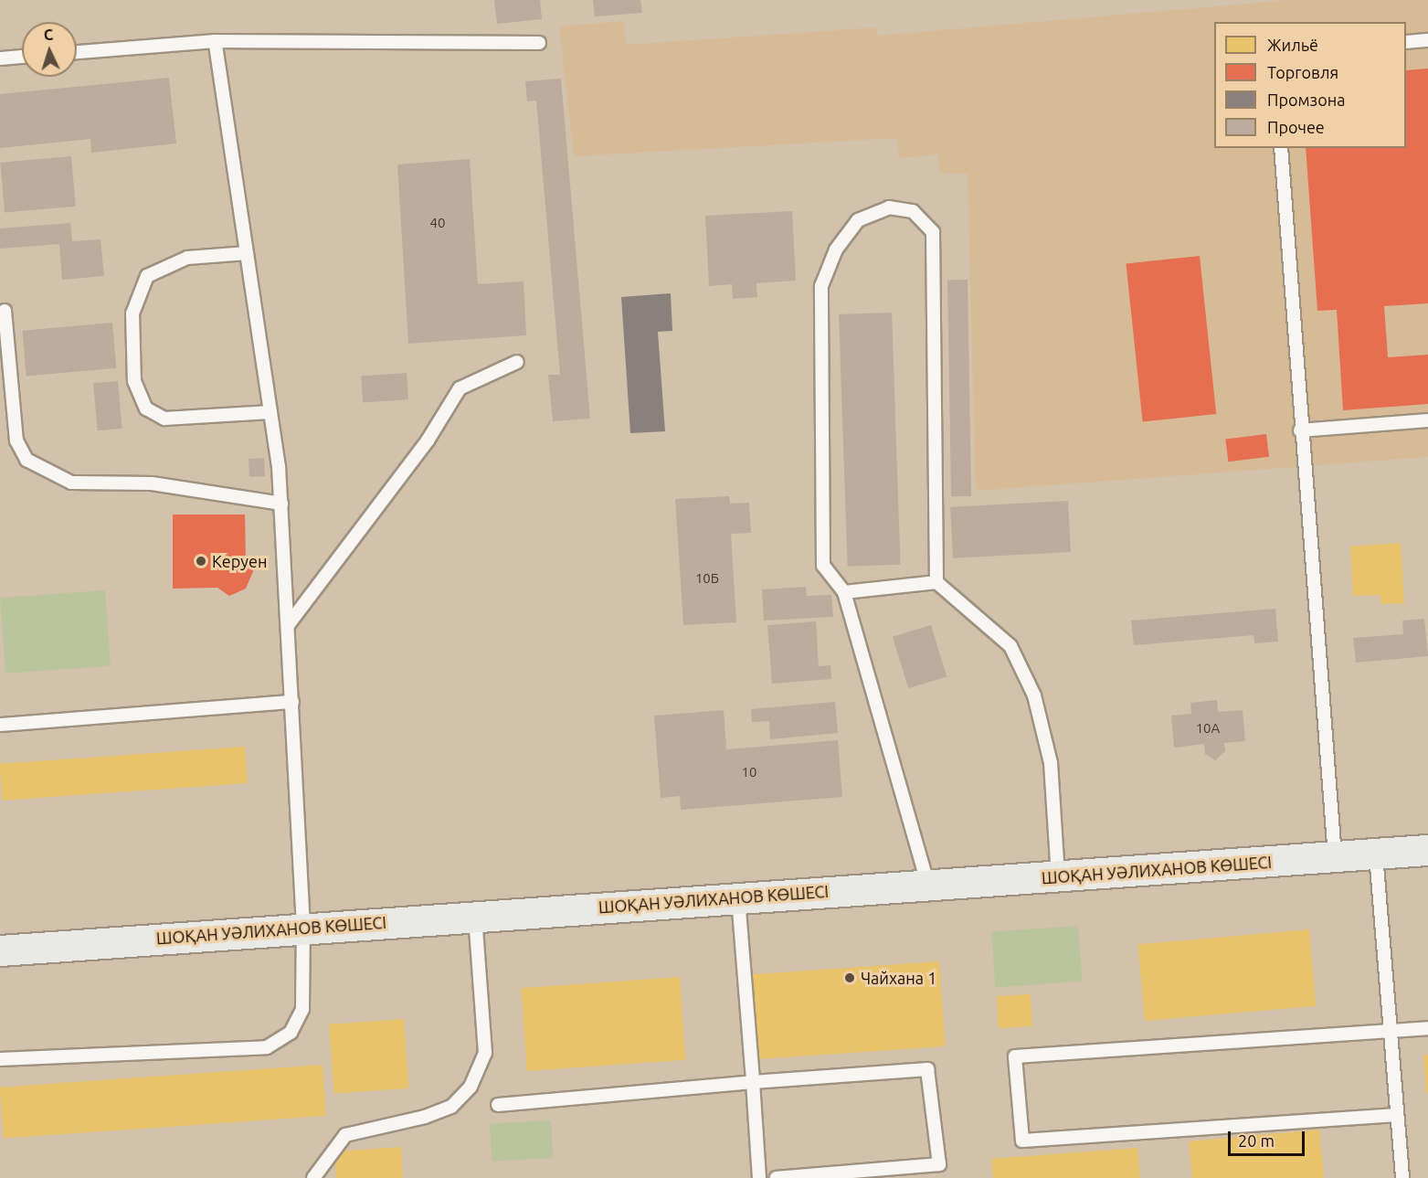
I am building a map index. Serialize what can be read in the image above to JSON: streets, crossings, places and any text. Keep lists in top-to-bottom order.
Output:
{
  "streets": {
    "main road": ["ШОҚАН УӘЛИХАНОВ КӨШЕСІ"]
  },
  "places": ["Керуен", "Чайхана 1"],
  "house_numbers": [
    "40",
    "10Б",
    "10А",
    "10"
  ],
  "legend": [
    "Жильё",
    "Торговля",
    "Промзона",
    "Прочее"
  ],
  "scale_bar": "20 m",
  "north": "top"
}
